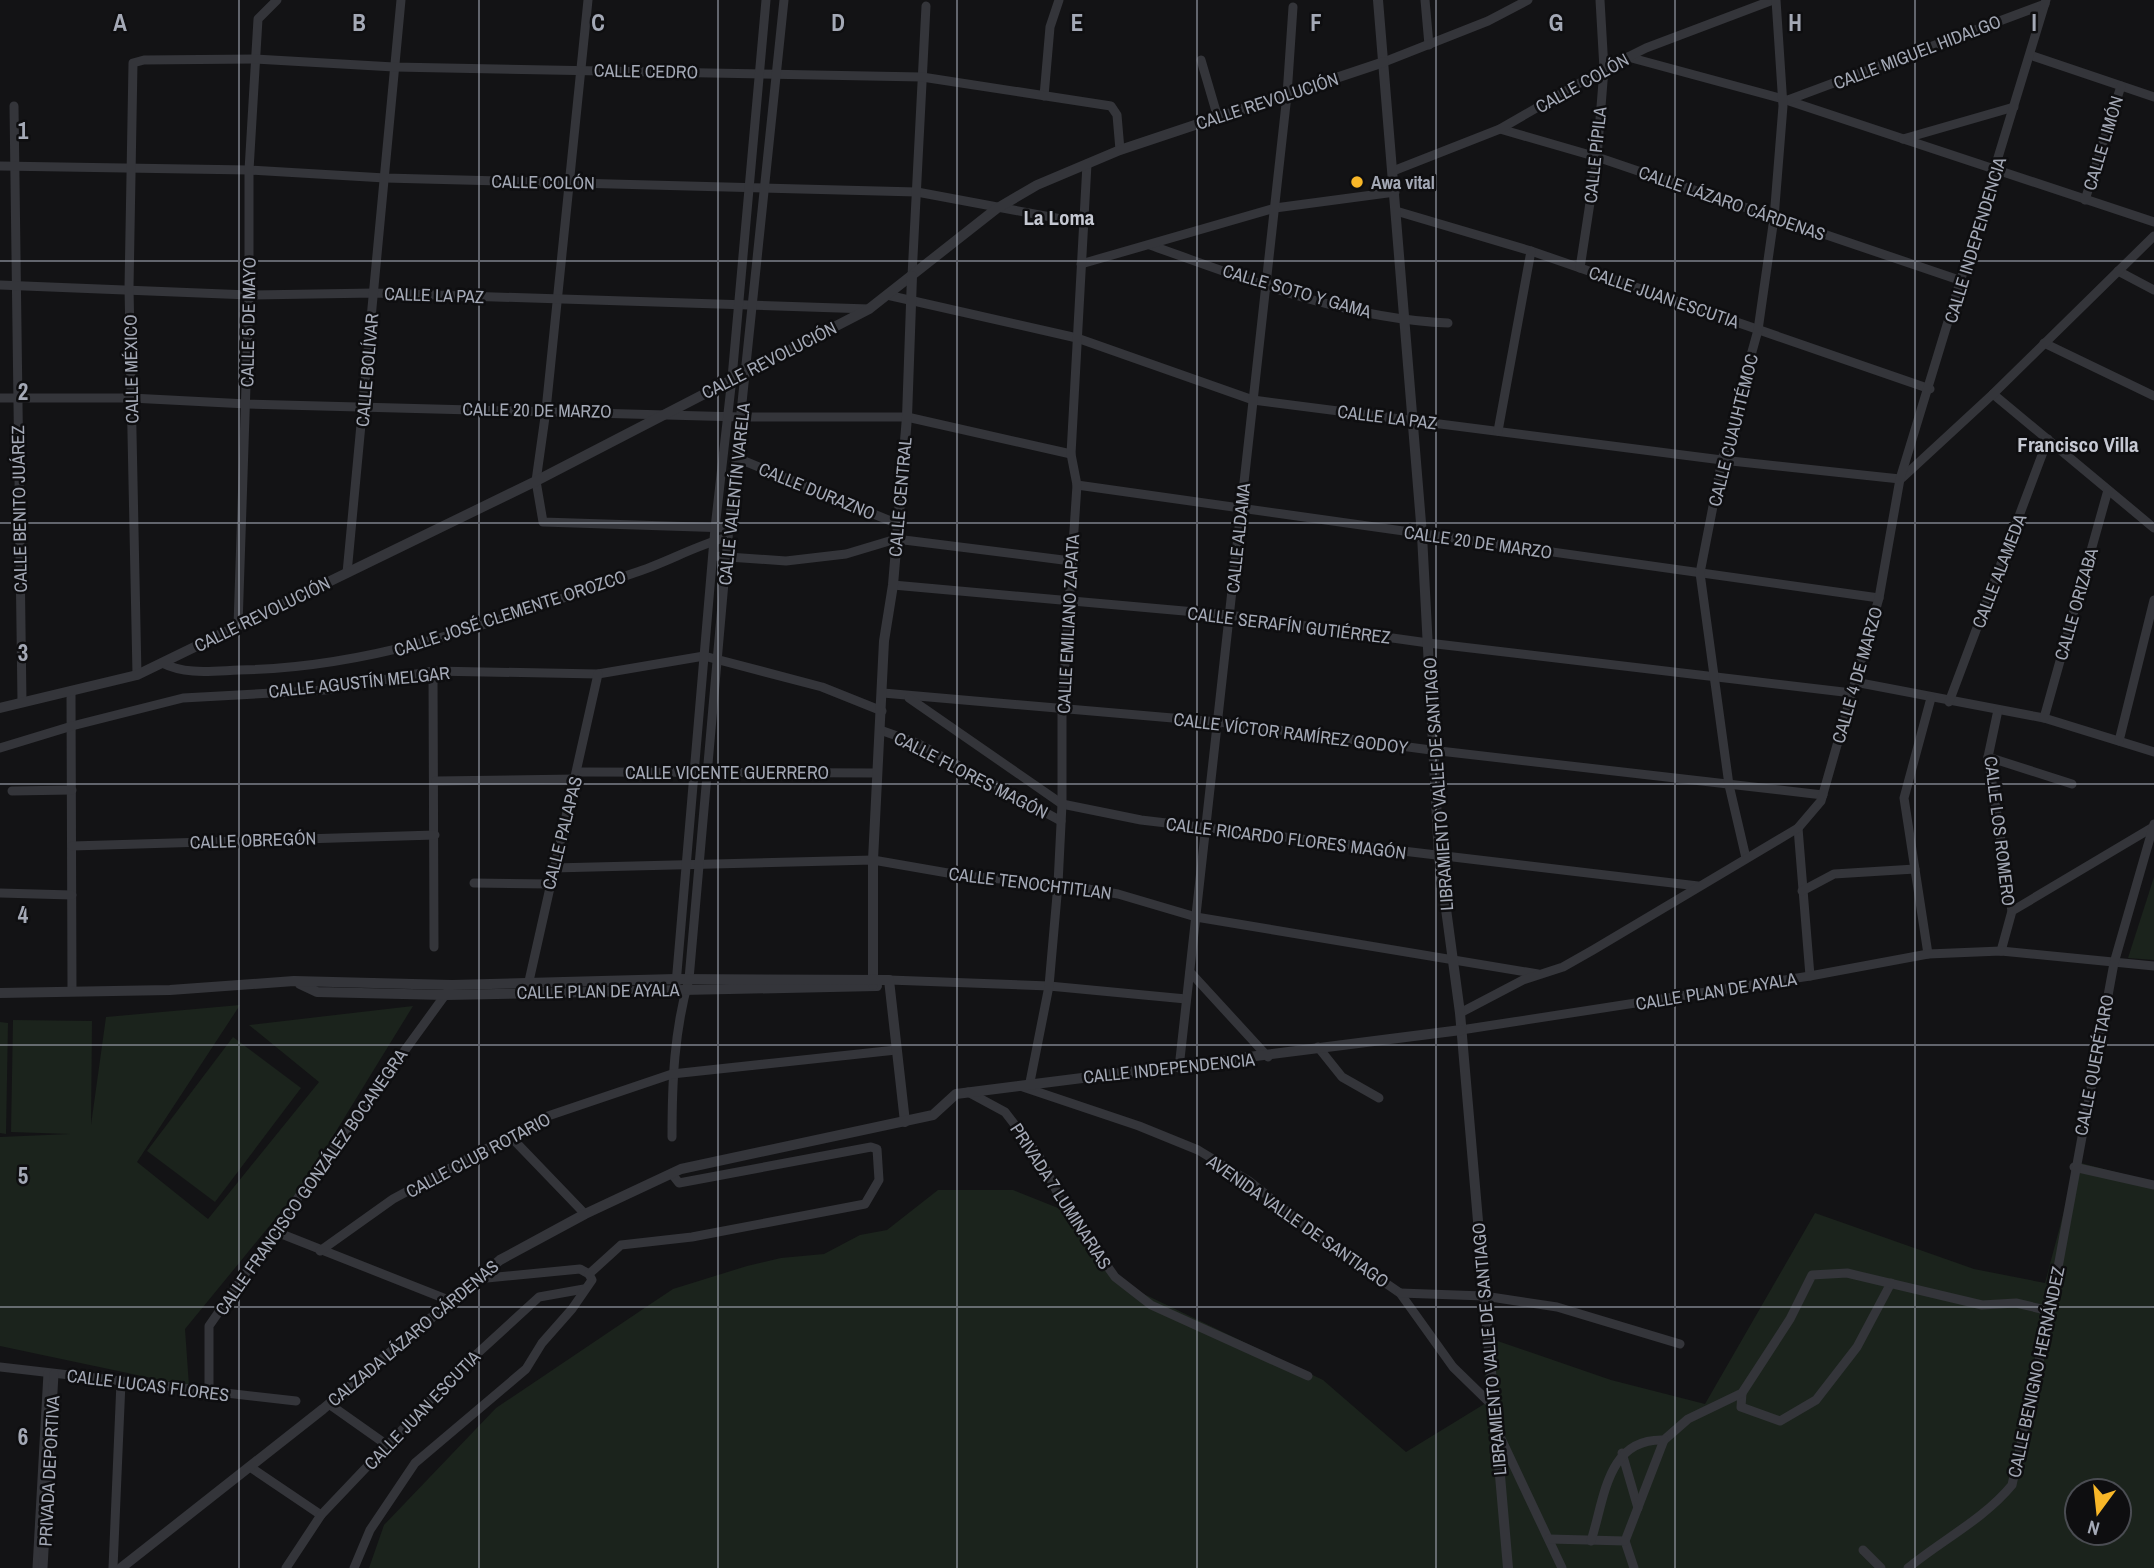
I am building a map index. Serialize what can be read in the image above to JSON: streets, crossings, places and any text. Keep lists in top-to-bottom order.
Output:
{
  "streets": {
    "street": [
      "CALLE MIGUEL HIDALGO",
      "CALLE CEDRO",
      "CALLE COLÓN",
      "CALLE REVOLUCIÓN",
      "CALLE LIMÓN",
      "CALLE PÍPILA",
      "CALLE LÁZARO CÁRDENAS",
      "CALLE INDEPENDENCIA",
      "CALLE SOTO Y GAMA",
      "CALLE LA PAZ",
      "CALLE JUAN ESCUTIA",
      "CALLE 5 DE MAYO",
      "CALLE MÉXICO",
      "CALLE BOLÍVAR",
      "CALLE 20 DE MARZO",
      "CALLE CUAUHTÉMOC",
      "CALLE DURAZNO",
      "CALLE VALENTÍN VARELA",
      "CALLE CENTRAL",
      "CALLE BENITO JUÁREZ",
      "CALLE ALDAMA",
      "CALLE ALAMEDA",
      "CALLE ORIZABA",
      "CALLE JOSÉ CLEMENTE OROZCO",
      "CALLE EMILIANO ZAPATA",
      "CALLE SERAFÍN GUTIÉRREZ",
      "CALLE 4 DE MARZO",
      "CALLE AGUSTÍN MELGAR",
      "CALLE VÍCTOR RAMÍREZ GODOY",
      "CALLE VICENTE GUERRERO",
      "CALLE FLORES MAGÓN",
      "LIBRAMIENTO VALLE DE SANTIAGO",
      "CALLE LOS ROMERO",
      "CALLE PALAPAS",
      "CALLE RICARDO FLORES MAGÓN",
      "CALLE OBREGÓN",
      "CALLE TENOCHTITLAN",
      "CALLE PLAN DE AYALA",
      "CALLE QUERÉTARO",
      "CALLE CLUB ROTARIO",
      "CALLE FRANCISCO GONZÁLEZ BOCANEGRA",
      "PRIVADA 7 LUMINARIAS",
      "AVENIDA VALLE DE SANTIAGO",
      "CALZADA LÁZARO CÁRDENAS",
      "CALLE BENIGNO HERNÁNDEZ",
      "CALLE LUCAS FLORES",
      "PRIVADA DEPORTIVA"
    ]
  },
  "crossings": [
    ["CALLE MIGUEL HIDALGO", "CALLE INDEPENDENCIA"],
    ["CALLE MIGUEL HIDALGO", "CALLE CUAUHTÉMOC"],
    ["CALLE CEDRO", "CALLE REVOLUCIÓN"],
    ["CALLE CEDRO", "CALLE 5 DE MAYO"],
    ["CALLE CEDRO", "CALLE MÉXICO"],
    ["CALLE CEDRO", "CALLE BOLÍVAR"],
    ["CALLE CEDRO", "CALLE VALENTÍN VARELA"],
    ["CALLE CEDRO", "CALLE CENTRAL"],
    ["CALLE COLÓN", "CALLE REVOLUCIÓN"],
    ["CALLE COLÓN", "CALLE PÍPILA"],
    ["CALLE COLÓN", "CALLE LÁZARO CÁRDENAS"],
    ["CALLE COLÓN", "CALLE 5 DE MAYO"],
    ["CALLE COLÓN", "CALLE MÉXICO"],
    ["CALLE COLÓN", "CALLE BOLÍVAR"],
    ["CALLE COLÓN", "CALLE CUAUHTÉMOC"],
    ["CALLE COLÓN", "CALLE VALENTÍN VARELA"],
    ["CALLE COLÓN", "CALLE CENTRAL"],
    ["CALLE COLÓN", "CALLE BENITO JUÁREZ"],
    ["CALLE COLÓN", "CALLE EMILIANO ZAPATA"],
    ["CALLE COLÓN", "LIBRAMIENTO VALLE DE SANTIAGO"],
    ["CALLE REVOLUCIÓN", "CALLE LA PAZ"],
    ["CALLE REVOLUCIÓN", "CALLE 5 DE MAYO"],
    ["CALLE REVOLUCIÓN", "CALLE MÉXICO"],
    ["CALLE REVOLUCIÓN", "CALLE BOLÍVAR"],
    ["CALLE REVOLUCIÓN", "CALLE 20 DE MARZO"],
    ["CALLE REVOLUCIÓN", "CALLE VALENTÍN VARELA"],
    ["CALLE REVOLUCIÓN", "CALLE CENTRAL"],
    ["CALLE REVOLUCIÓN", "CALLE BENITO JUÁREZ"],
    ["CALLE REVOLUCIÓN", "CALLE ALDAMA"],
    ["CALLE REVOLUCIÓN", "CALLE JOSÉ CLEMENTE OROZCO"],
    ["CALLE REVOLUCIÓN", "CALLE EMILIANO ZAPATA"],
    ["CALLE REVOLUCIÓN", "LIBRAMIENTO VALLE DE SANTIAGO"],
    ["CALLE PÍPILA", "CALLE LÁZARO CÁRDENAS"],
    ["CALLE PÍPILA", "CALLE JUAN ESCUTIA"],
    ["CALLE LÁZARO CÁRDENAS", "CALLE INDEPENDENCIA"],
    ["CALLE LÁZARO CÁRDENAS", "CALLE CUAUHTÉMOC"],
    ["CALLE INDEPENDENCIA", "CALLE LA PAZ"],
    ["CALLE INDEPENDENCIA", "CALLE JUAN ESCUTIA"],
    ["CALLE INDEPENDENCIA", "CALLE ALDAMA"],
    ["CALLE INDEPENDENCIA", "CALLE EMILIANO ZAPATA"],
    ["CALLE INDEPENDENCIA", "CALLE 4 DE MARZO"],
    ["CALLE INDEPENDENCIA", "CALLE PLAN DE AYALA"],
    ["CALLE INDEPENDENCIA", "AVENIDA VALLE DE SANTIAGO"],
    ["CALLE INDEPENDENCIA", "CALZADA LÁZARO CÁRDENAS"],
    ["CALLE SOTO Y GAMA", "CALLE ALDAMA"],
    ["CALLE SOTO Y GAMA", "LIBRAMIENTO VALLE DE SANTIAGO"],
    ["CALLE LA PAZ", "CALLE 5 DE MAYO"],
    ["CALLE LA PAZ", "CALLE MÉXICO"],
    ["CALLE LA PAZ", "CALLE BOLÍVAR"],
    ["CALLE LA PAZ", "CALLE CUAUHTÉMOC"],
    ["CALLE LA PAZ", "CALLE VALENTÍN VARELA"],
    ["CALLE LA PAZ", "CALLE CENTRAL"],
    ["CALLE LA PAZ", "CALLE BENITO JUÁREZ"],
    ["CALLE LA PAZ", "CALLE ALDAMA"],
    ["CALLE LA PAZ", "CALLE EMILIANO ZAPATA"],
    ["CALLE LA PAZ", "CALLE 4 DE MARZO"],
    ["CALLE LA PAZ", "LIBRAMIENTO VALLE DE SANTIAGO"],
    ["CALLE JUAN ESCUTIA", "CALLE CUAUHTÉMOC"],
    ["CALLE JUAN ESCUTIA", "LIBRAMIENTO VALLE DE SANTIAGO"],
    ["CALLE 5 DE MAYO", "CALLE 20 DE MARZO"],
    ["CALLE MÉXICO", "CALLE 20 DE MARZO"],
    ["CALLE BOLÍVAR", "CALLE 20 DE MARZO"],
    ["CALLE 20 DE MARZO", "CALLE CUAUHTÉMOC"],
    ["CALLE 20 DE MARZO", "CALLE VALENTÍN VARELA"],
    ["CALLE 20 DE MARZO", "CALLE CENTRAL"],
    ["CALLE 20 DE MARZO", "CALLE BENITO JUÁREZ"],
    ["CALLE 20 DE MARZO", "CALLE ALDAMA"],
    ["CALLE 20 DE MARZO", "CALLE EMILIANO ZAPATA"],
    ["CALLE 20 DE MARZO", "CALLE 4 DE MARZO"],
    ["CALLE 20 DE MARZO", "LIBRAMIENTO VALLE DE SANTIAGO"],
    ["CALLE CUAUHTÉMOC", "CALLE SERAFÍN GUTIÉRREZ"],
    ["CALLE CUAUHTÉMOC", "CALLE 4 DE MARZO"],
    ["CALLE CUAUHTÉMOC", "CALLE VÍCTOR RAMÍREZ GODOY"],
    ["CALLE DURAZNO", "CALLE VALENTÍN VARELA"],
    ["CALLE DURAZNO", "CALLE CENTRAL"],
    ["CALLE VALENTÍN VARELA", "CALLE JOSÉ CLEMENTE OROZCO"],
    ["CALLE VALENTÍN VARELA", "CALLE AGUSTÍN MELGAR"],
    ["CALLE VALENTÍN VARELA", "CALLE VICENTE GUERRERO"],
    ["CALLE VALENTÍN VARELA", "CALLE TENOCHTITLAN"],
    ["CALLE VALENTÍN VARELA", "CALLE PLAN DE AYALA"],
    ["CALLE CENTRAL", "CALLE SERAFÍN GUTIÉRREZ"],
    ["CALLE CENTRAL", "CALLE VÍCTOR RAMÍREZ GODOY"],
    ["CALLE CENTRAL", "CALLE VICENTE GUERRERO"],
    ["CALLE CENTRAL", "CALLE FLORES MAGÓN"],
    ["CALLE CENTRAL", "CALLE TENOCHTITLAN"],
    ["CALLE CENTRAL", "CALLE PLAN DE AYALA"],
    ["CALLE ALDAMA", "CALLE SERAFÍN GUTIÉRREZ"],
    ["CALLE ALDAMA", "CALLE VÍCTOR RAMÍREZ GODOY"],
    ["CALLE ALDAMA", "CALLE RICARDO FLORES MAGÓN"],
    ["CALLE ALDAMA", "CALLE TENOCHTITLAN"],
    ["CALLE ALDAMA", "CALLE PLAN DE AYALA"],
    ["CALLE EMILIANO ZAPATA", "CALLE SERAFÍN GUTIÉRREZ"],
    ["CALLE EMILIANO ZAPATA", "CALLE VÍCTOR RAMÍREZ GODOY"],
    ["CALLE EMILIANO ZAPATA", "CALLE FLORES MAGÓN"],
    ["CALLE EMILIANO ZAPATA", "CALLE RICARDO FLORES MAGÓN"],
    ["CALLE EMILIANO ZAPATA", "CALLE TENOCHTITLAN"],
    ["CALLE EMILIANO ZAPATA", "CALLE PLAN DE AYALA"],
    ["CALLE EMILIANO ZAPATA", "AVENIDA VALLE DE SANTIAGO"],
    ["CALLE EMILIANO ZAPATA", "CALZADA LÁZARO CÁRDENAS"],
    ["CALLE SERAFÍN GUTIÉRREZ", "CALLE 4 DE MARZO"],
    ["CALLE SERAFÍN GUTIÉRREZ", "LIBRAMIENTO VALLE DE SANTIAGO"],
    ["CALLE 4 DE MARZO", "CALLE VÍCTOR RAMÍREZ GODOY"],
    ["CALLE 4 DE MARZO", "LIBRAMIENTO VALLE DE SANTIAGO"],
    ["CALLE 4 DE MARZO", "CALLE RICARDO FLORES MAGÓN"],
    ["CALLE 4 DE MARZO", "CALLE TENOCHTITLAN"],
    ["CALLE AGUSTÍN MELGAR", "CALLE PALAPAS"],
    ["CALLE VÍCTOR RAMÍREZ GODOY", "LIBRAMIENTO VALLE DE SANTIAGO"],
    ["CALLE VÍCTOR RAMÍREZ GODOY", "CALLE RICARDO FLORES MAGÓN"],
    ["CALLE VICENTE GUERRERO", "CALLE PALAPAS"],
    ["LIBRAMIENTO VALLE DE SANTIAGO", "CALLE RICARDO FLORES MAGÓN"],
    ["LIBRAMIENTO VALLE DE SANTIAGO", "CALLE TENOCHTITLAN"],
    ["LIBRAMIENTO VALLE DE SANTIAGO", "CALLE PLAN DE AYALA"],
    ["LIBRAMIENTO VALLE DE SANTIAGO", "AVENIDA VALLE DE SANTIAGO"],
    ["CALLE LOS ROMERO", "CALLE PLAN DE AYALA"],
    ["CALLE PALAPAS", "CALLE TENOCHTITLAN"],
    ["CALLE PALAPAS", "CALLE PLAN DE AYALA"],
    ["CALLE PLAN DE AYALA", "CALLE QUERÉTARO"],
    ["CALLE PLAN DE AYALA", "CALLE FRANCISCO GONZÁLEZ BOCANEGRA"],
    ["CALLE QUERÉTARO", "CALLE BENIGNO HERNÁNDEZ"],
    ["CALLE FRANCISCO GONZÁLEZ BOCANEGRA", "CALLE LUCAS FLORES"],
    ["PRIVADA 7 LUMINARIAS", "CALZADA LÁZARO CÁRDENAS"],
    ["AVENIDA VALLE DE SANTIAGO", "CALZADA LÁZARO CÁRDENAS"],
    ["CALLE LUCAS FLORES", "PRIVADA DEPORTIVA"]
  ],
  "districts": ["La Loma", "Francisco Villa"],
  "places": ["Awa vital"],
  "north": "bottom",
  "grid": {
    "columns": [
      "A",
      "B",
      "C",
      "D",
      "E",
      "F",
      "G",
      "H",
      "I"
    ],
    "rows": [
      "1",
      "2",
      "3",
      "4",
      "5",
      "6"
    ]
  }
}
